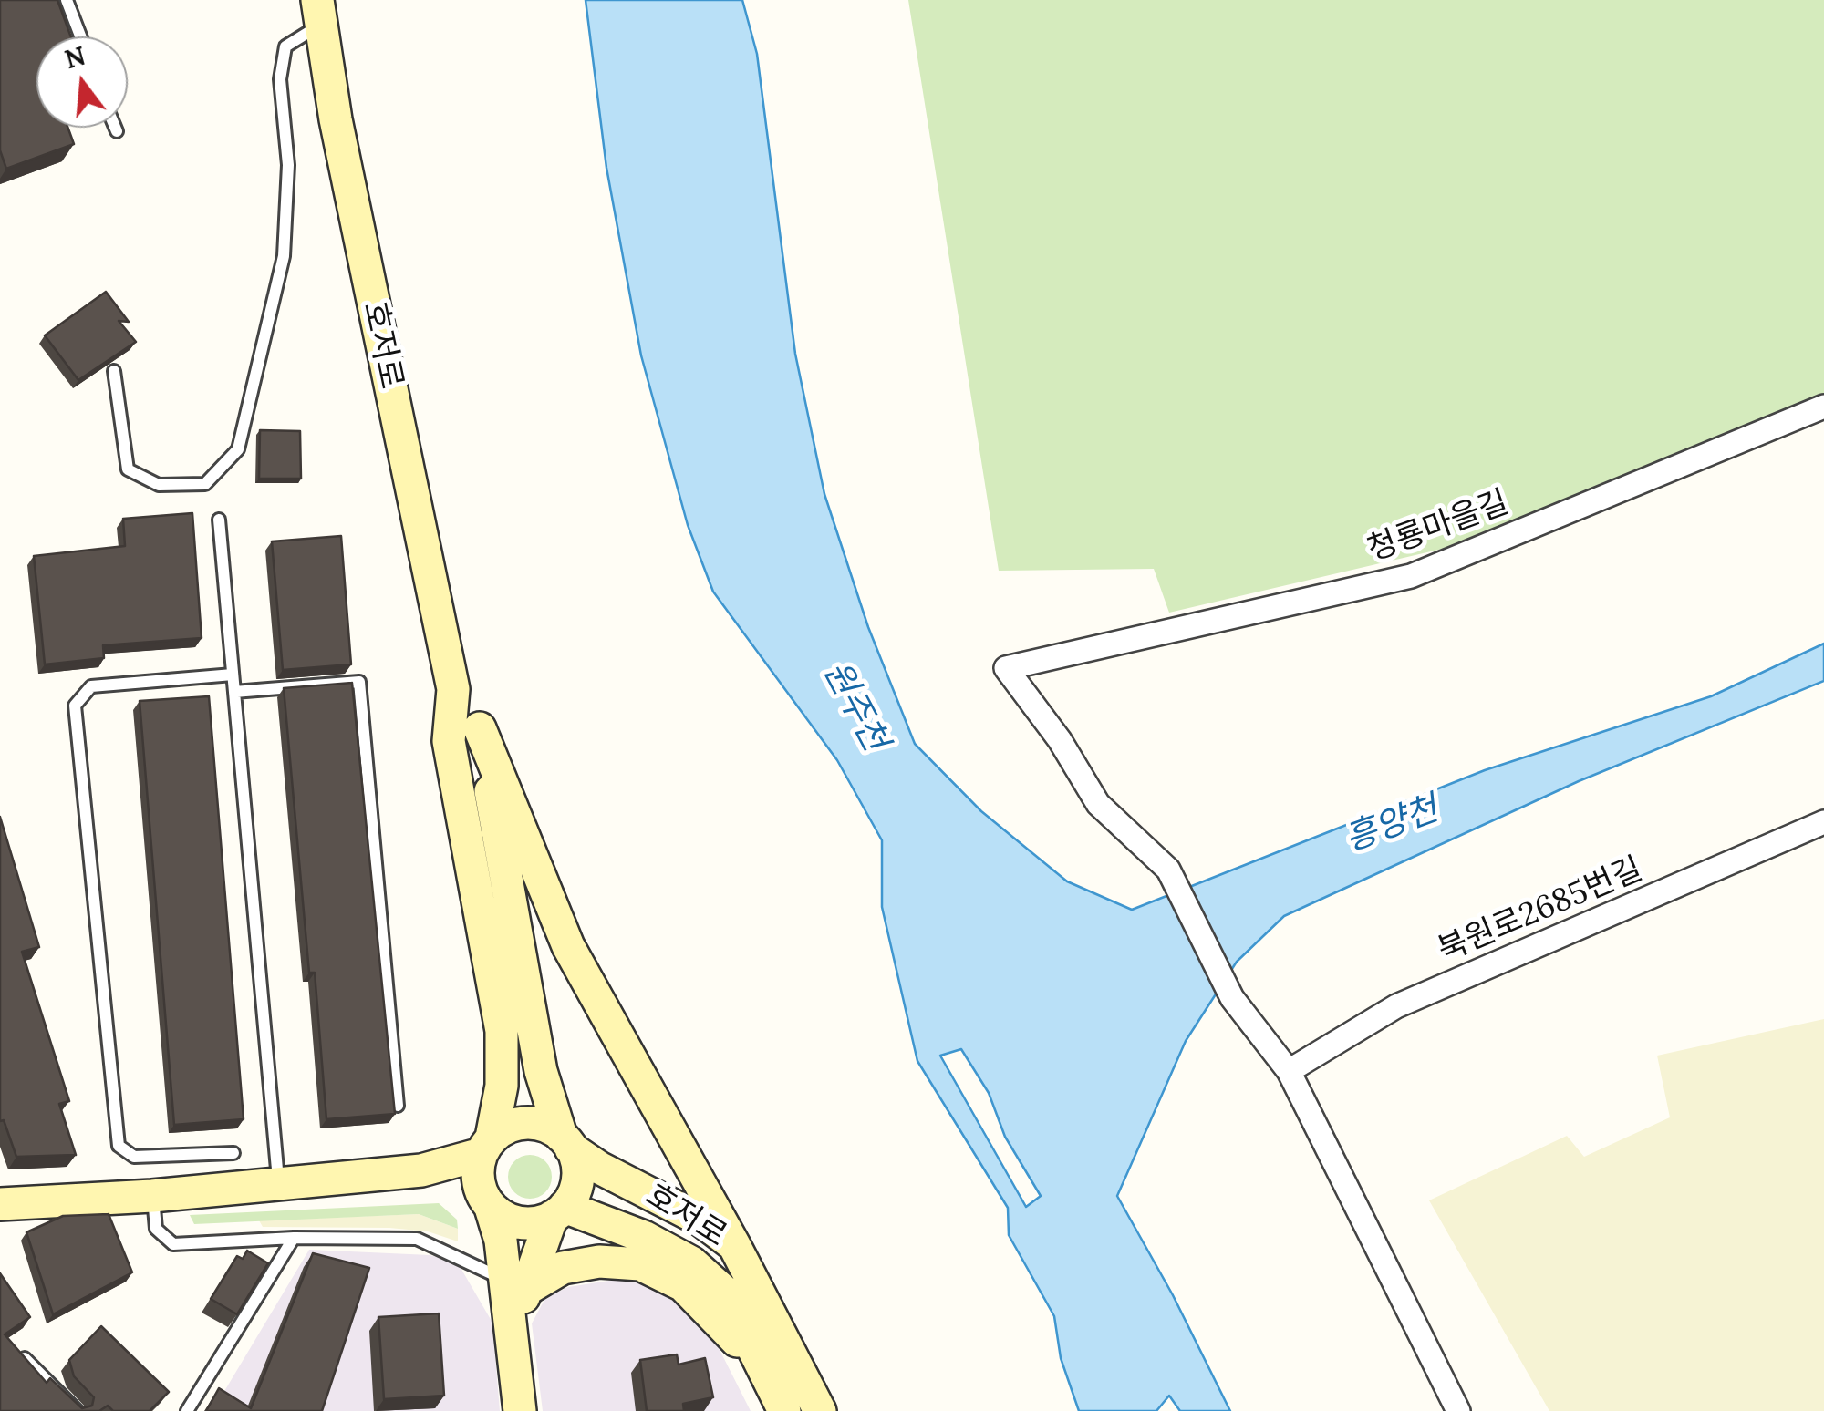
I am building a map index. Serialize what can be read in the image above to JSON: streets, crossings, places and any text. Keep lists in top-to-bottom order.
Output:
{
  "streets": {
    "street": ["호저로", "청룡마을길", "북원로2685번길"]
  },
  "crossings": [
    ["청룡마을길", "북원로2685번길"]
  ],
  "water": ["원주천", "흥양천"],
  "north": "top"
}
